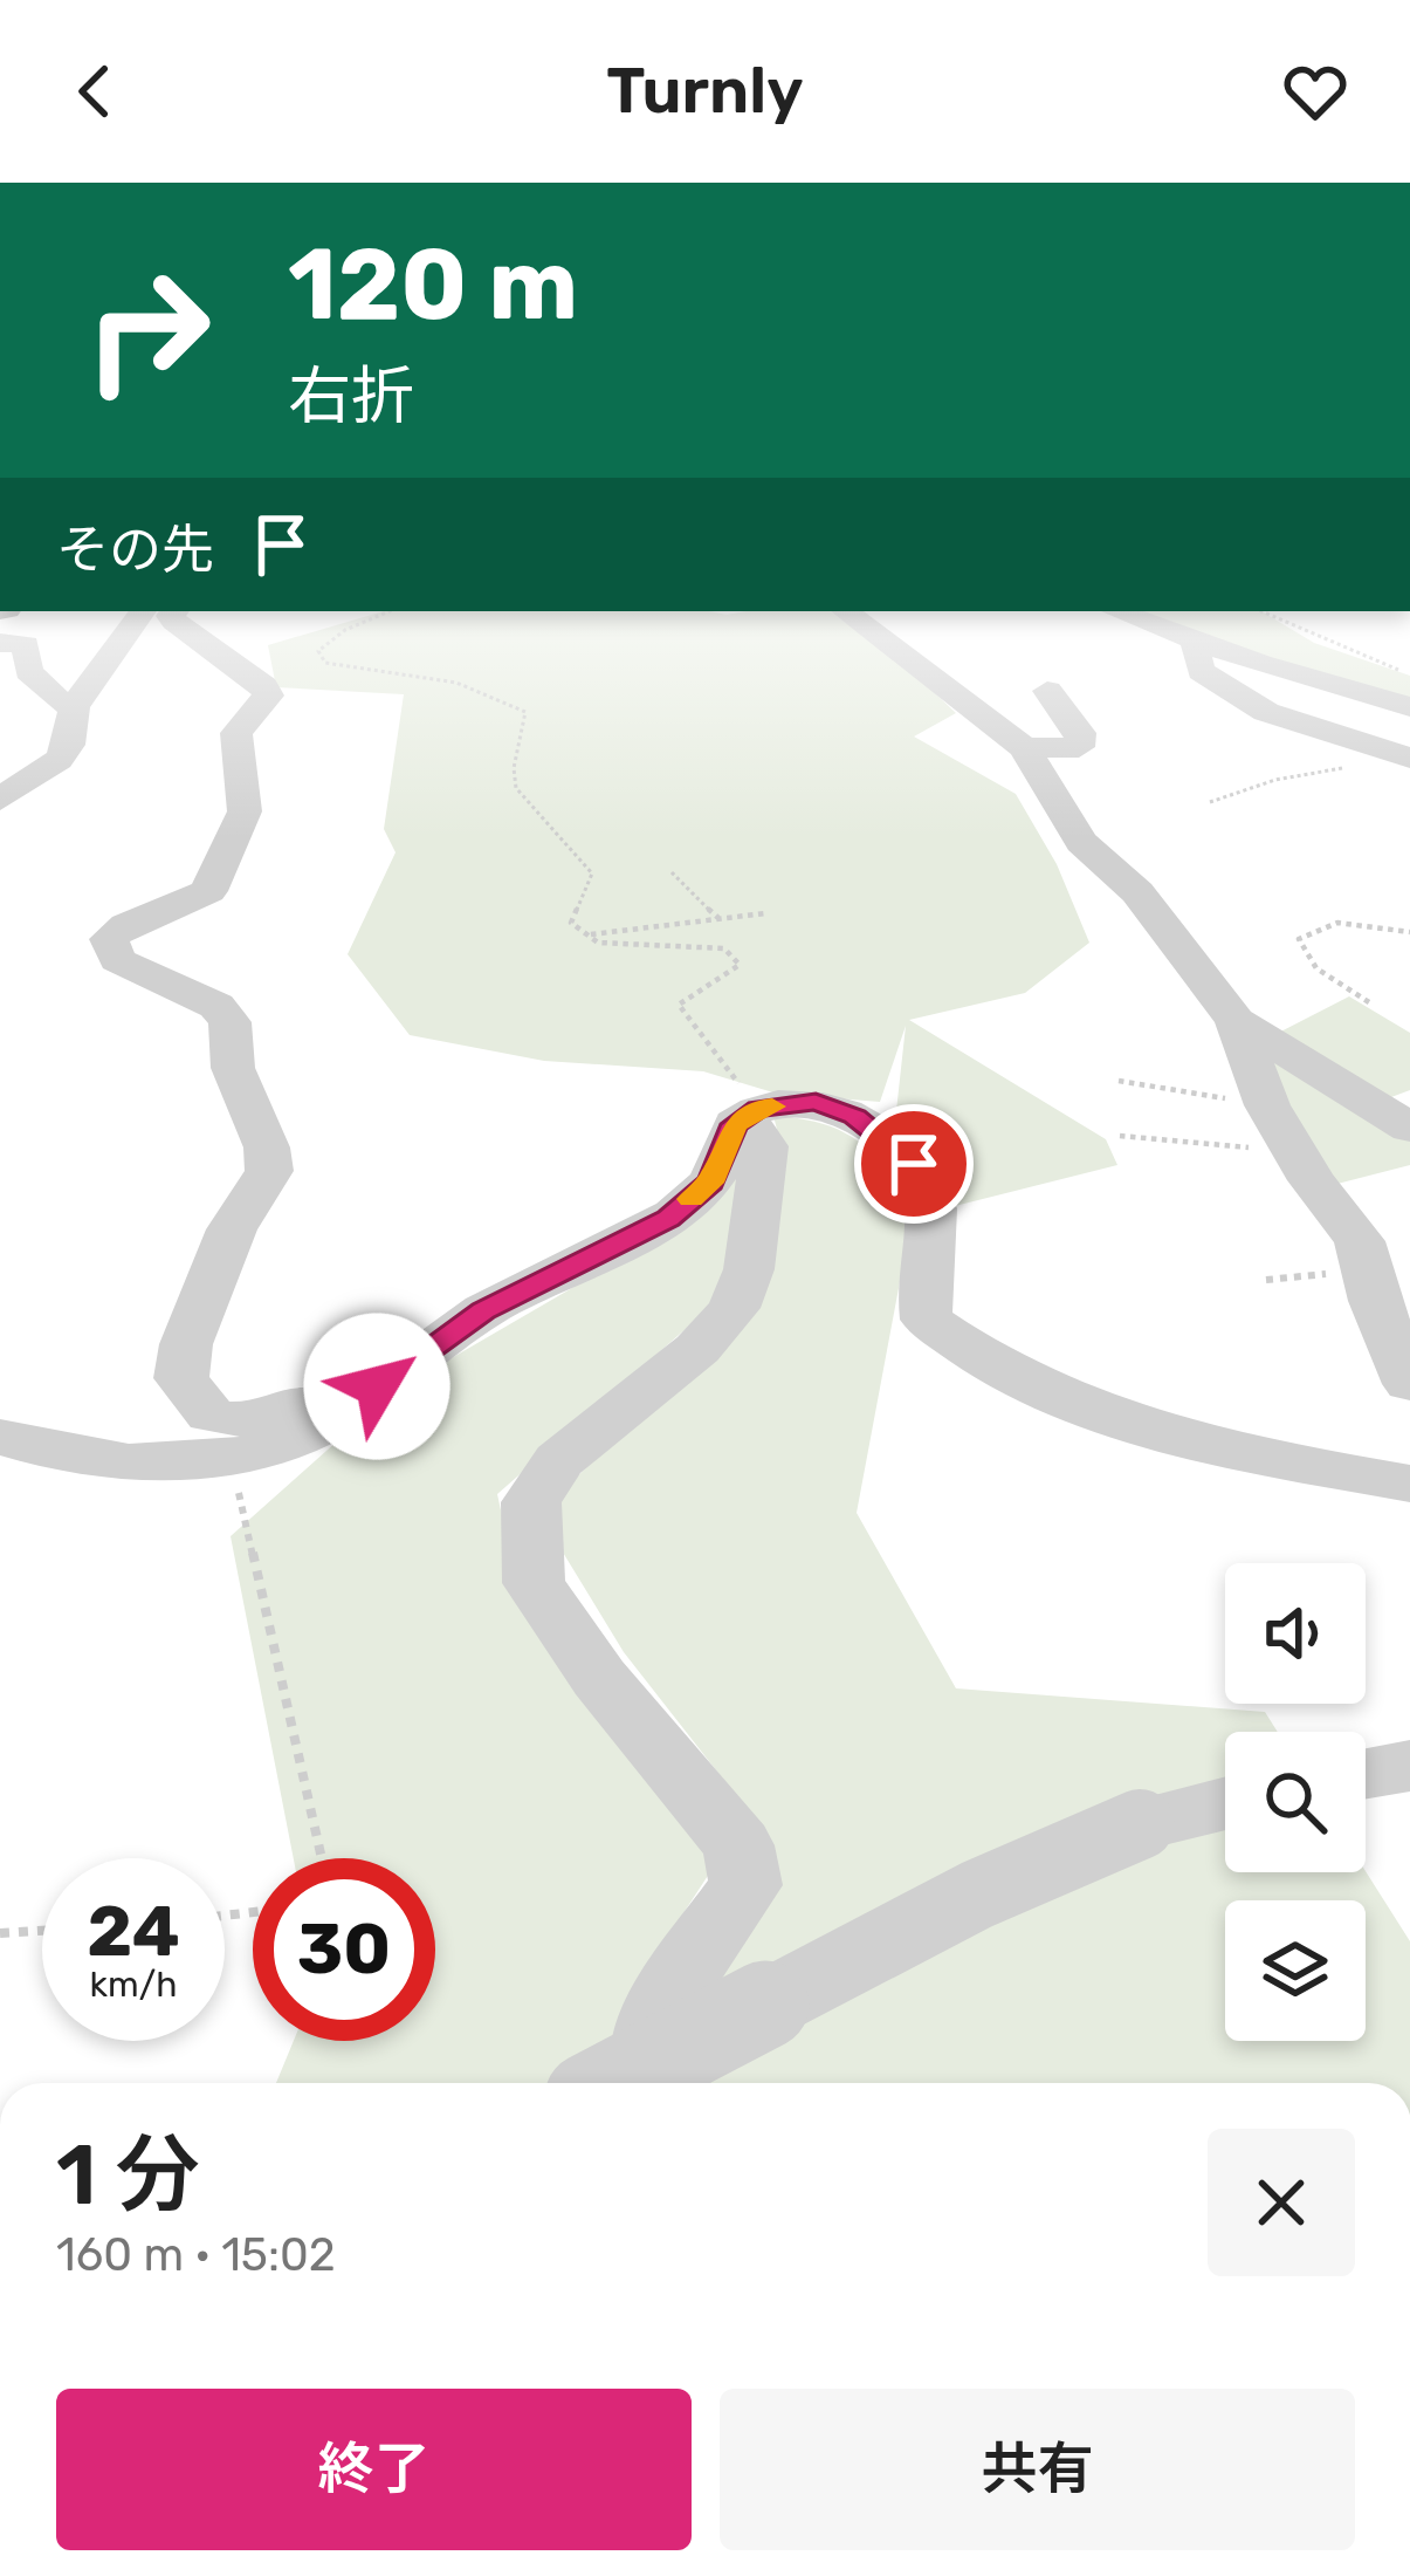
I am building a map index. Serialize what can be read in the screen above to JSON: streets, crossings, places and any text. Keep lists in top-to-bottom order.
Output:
{
  "page": {
    "header": "Turnly",
    "turn": ["120 m", "右折"],
    "then": "その先",
    "speed": "24 km/h",
    "limit": "30",
    "heading": ["1 分", "160 m · 15:02"],
    "buttons": ["終了", "共有"]
  }
}
